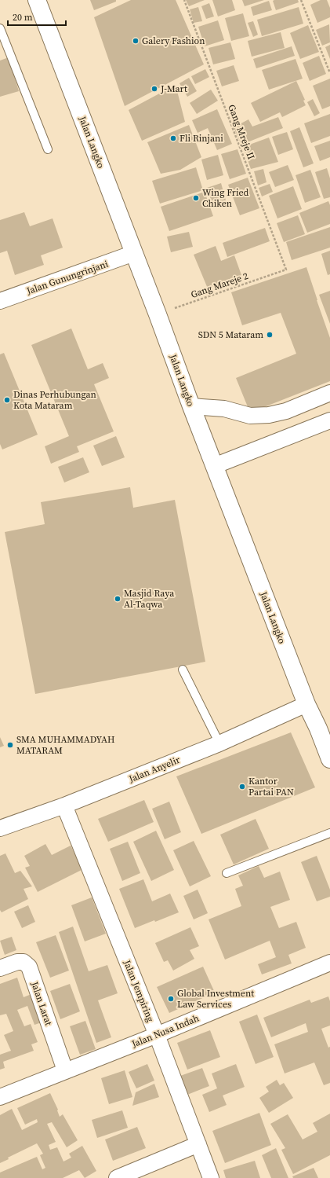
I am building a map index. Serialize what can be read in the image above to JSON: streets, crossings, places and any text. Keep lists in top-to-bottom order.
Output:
{
  "streets": {
    "main road": ["Jalan Langko"],
    "street": [
      "Jalan Gunungrinjani",
      "Jalan Anyelir",
      "Jalan Jempiring",
      "Jalan Larat",
      "Jalan Nusa Indah"
    ],
    "path": ["Gang Mreje II", "Gang Mareje 2"]
  },
  "crossings": [
    ["Gang Mreje II", "Gang Mareje 2"],
    ["Jalan Langko", "Jalan Gunungrinjani"],
    ["Jalan Langko", "Gang Mareje 2"],
    ["Jalan Langko", "Jalan Anyelir"],
    ["Jalan Anyelir", "Jalan Jempiring"],
    ["Jalan Jempiring", "Jalan Nusa Indah"],
    ["Jalan Larat", "Jalan Nusa Indah"]
  ],
  "places": [
    "Galery Fashion",
    "J-Mart",
    "Fli Rinjani",
    "Wing Fried Chiken",
    "SDN 5 Mataram",
    "Dinas Perhubungan Kota Mataram",
    "Masjid Raya Al-Taqwa",
    "SMA MUHAMMADYAH MATARAM",
    "Kantor Partai PAN",
    "Global Investment Law Services"
  ],
  "scale_bar": "20 m"
}
